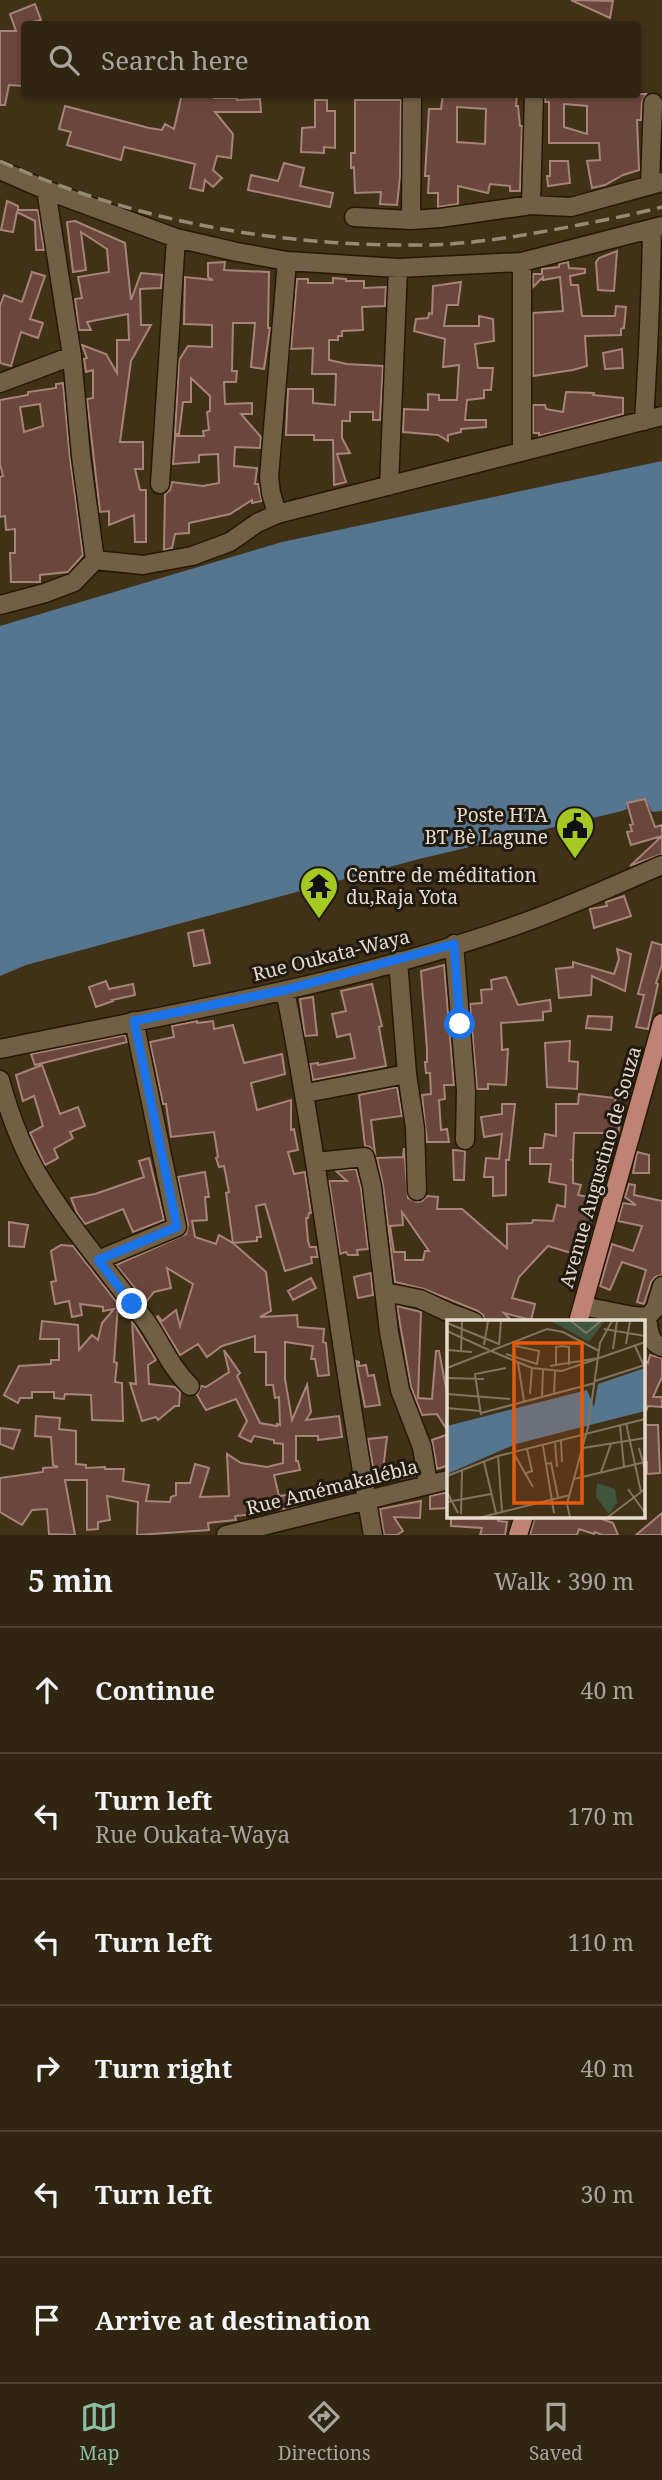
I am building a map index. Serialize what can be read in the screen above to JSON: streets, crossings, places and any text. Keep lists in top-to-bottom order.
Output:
{
  "streets": {
    "main road": ["Avenue Augustino de Souza"],
    "street": ["Rue Oukata-Waya", "Rue Amémakalébla"]
  },
  "places": {
    "public building": ["Poste HTA BT Bè Lagune"],
    "temple": ["Centre de méditation du,Raja Yota"]
  },
  "page": {
    "search": "Search here",
    "heading": ["5 min", "Walk · 390 m"],
    "list": [
      ["Continue", "40 m"],
      ["Turn left", "Rue Oukata-Waya", "170 m"],
      ["Turn left", "110 m"],
      ["Turn right", "40 m"],
      ["Turn left", "30 m"],
      "Arrive at destination"
    ],
    "nav": ["Map", "Directions", "Saved"]
  }
}
